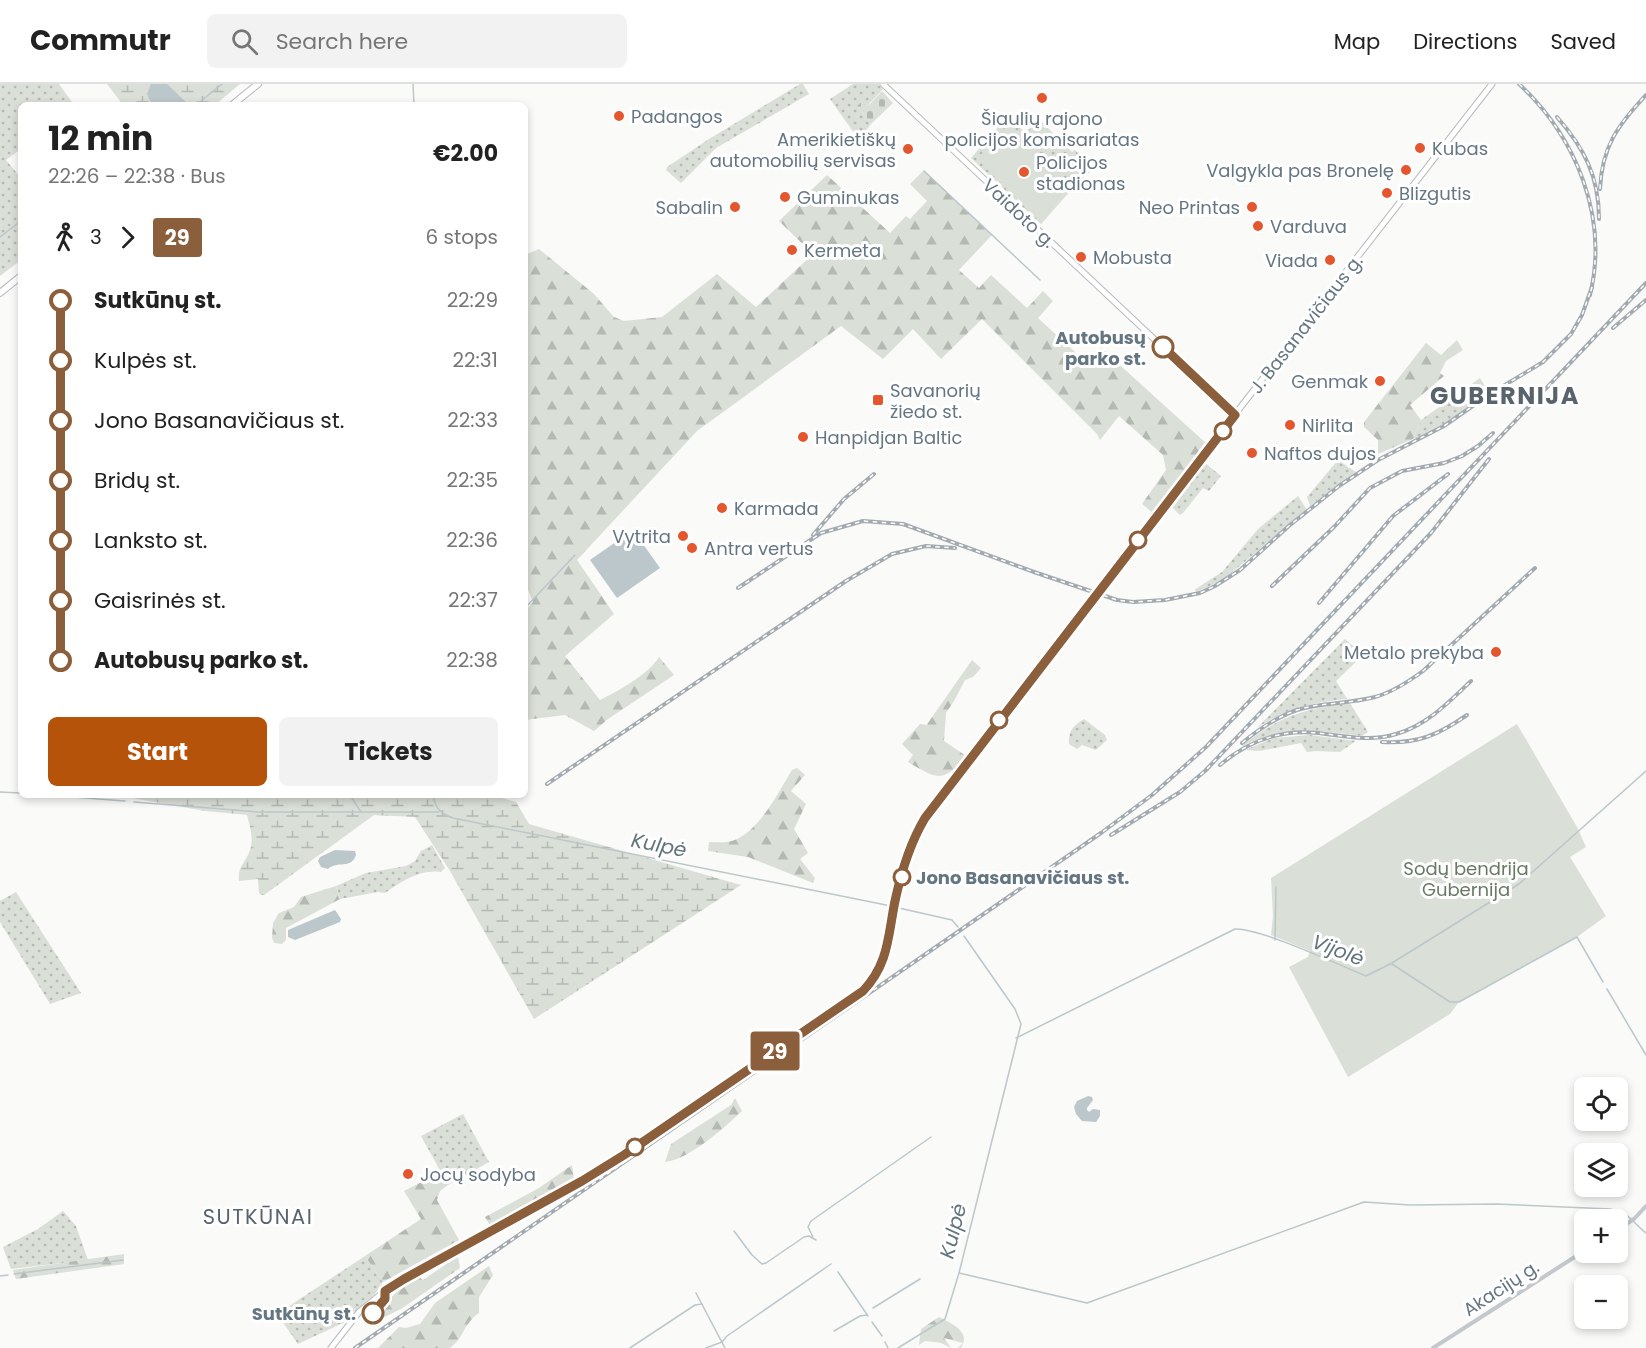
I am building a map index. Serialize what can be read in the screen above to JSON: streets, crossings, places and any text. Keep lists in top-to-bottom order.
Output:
{
  "streets": {
    "main road": ["Vaidoto g.", "J. Basanavičiaus g."],
    "street": ["Akacijų g."]
  },
  "crossings": [
    ["Vaidoto g.", "J. Basanavičiaus g."]
  ],
  "districts": ["GUBERNIJA", "SUTKŪNAI"],
  "water": ["Kulpė", "Vijolė"],
  "parks": ["Sodų bendrija Gubernija"],
  "places": {
    "other": [
      "Šiaulių rajono policijos komisariatas",
      "Padangos",
      "Kubas",
      "Amerikietiškų automobilių servisas",
      "Valgykla pas Bronelę",
      "Policijos stadionas",
      "Blizgutis",
      "Guminukas",
      "Sabalin",
      "Neo Printas",
      "Varduva",
      "Kermeta",
      "Mobusta",
      "Viada",
      "Autobusų parko st.",
      "Genmak",
      "Nirlita",
      "Hanpidjan Baltic",
      "Naftos dujos",
      "Karmada",
      "Vytrita",
      "Antra vertus",
      "Metalo prekyba",
      "Jono Basanavičiaus st.",
      "Jocų sodyba",
      "Sutkūnų st."
    ],
    "transit": ["Savanorių žiedo st."]
  },
  "lines": ["bus line 29"],
  "page": {
    "header": "Commutr",
    "search": "Search here",
    "nav": ["Map", "Directions", "Saved"],
    "on_map": "29",
    "heading": ["12 min", "22:26 – 22:38 · Bus", "€2.00"],
    "legs": ["3", "29", "6 stops"],
    "list": [
      {
        "name": "Sutkūnų st.",
        "value": "22:29"
      },
      {
        "name": "Kulpės st.",
        "value": "22:31"
      },
      {
        "name": "Jono Basanavičiaus st.",
        "value": "22:33"
      },
      {
        "name": "Bridų st.",
        "value": "22:35"
      },
      {
        "name": "Lanksto st.",
        "value": "22:36"
      },
      {
        "name": "Gaisrinės st.",
        "value": "22:37"
      },
      {
        "name": "Autobusų parko st.",
        "value": "22:38"
      }
    ],
    "buttons": ["Start", "Tickets"],
    "map_buttons": ["+", "−"]
  }
}
